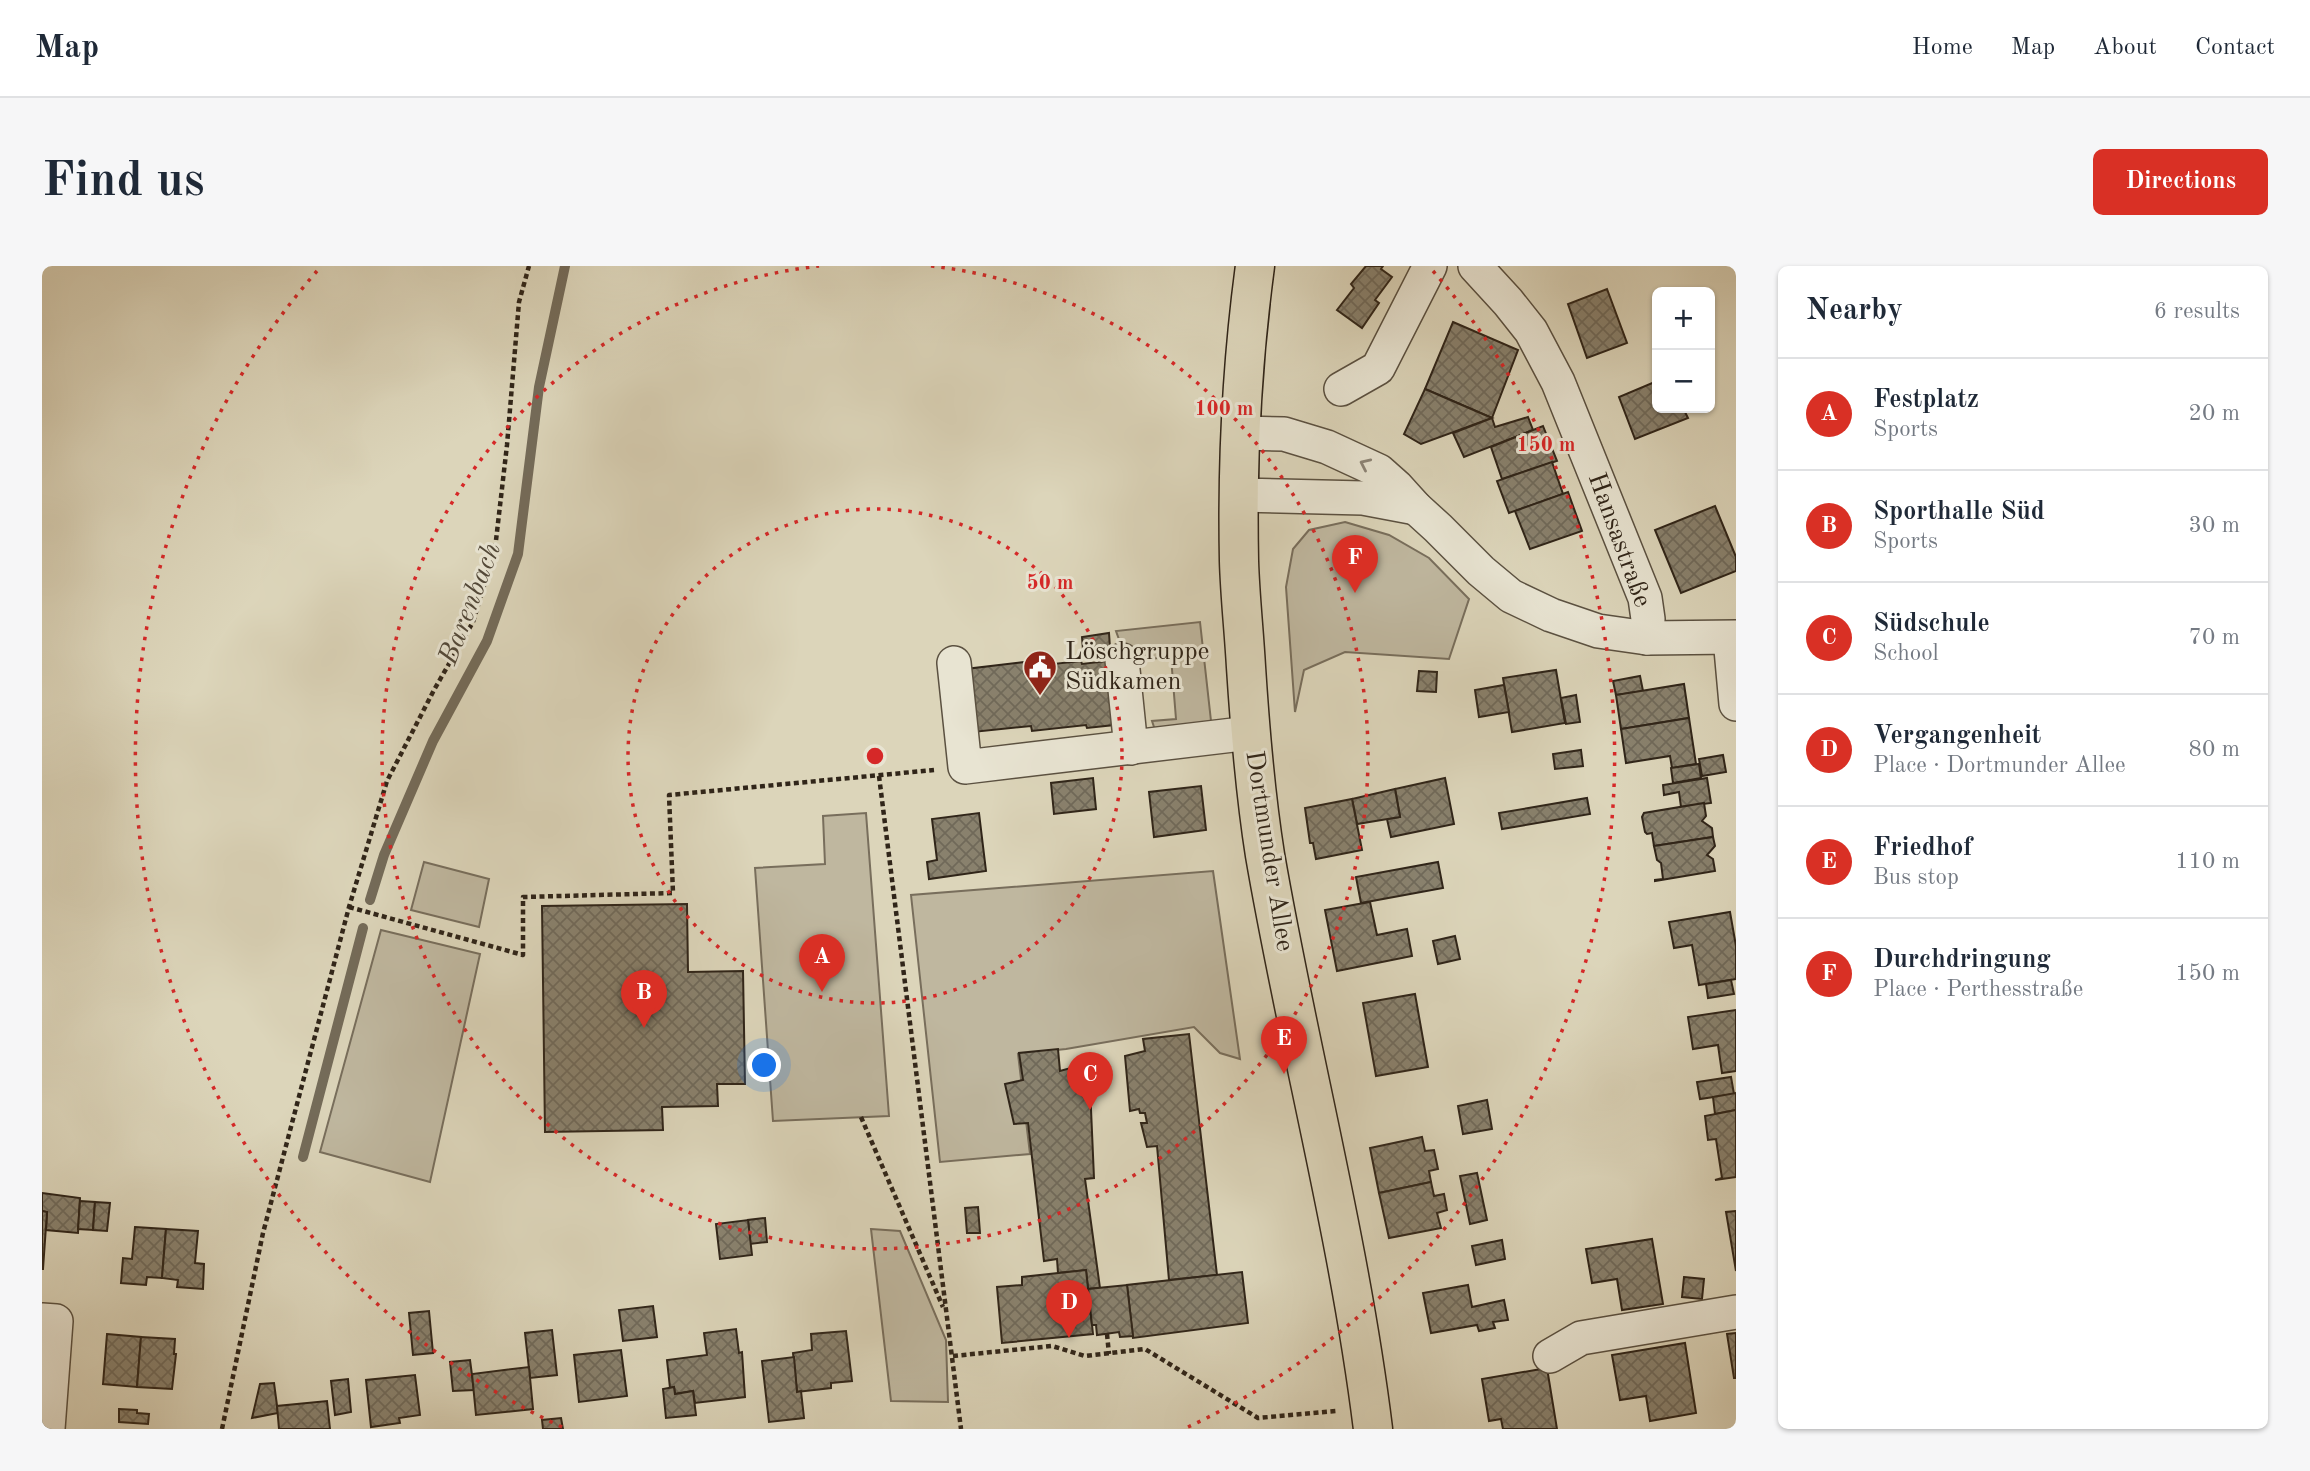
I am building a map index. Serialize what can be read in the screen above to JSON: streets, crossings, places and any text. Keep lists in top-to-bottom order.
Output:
{
  "streets": {
    "main road": ["Dortmunder Allee"],
    "street": ["Hansastraße"]
  },
  "water": ["Barenbach"],
  "places": {
    "public building": ["Löschgruppe Südkamen"]
  },
  "page": {
    "header": "Map",
    "nav": [
      "Home",
      "Map",
      "About",
      "Contact"
    ],
    "buttons": "Directions",
    "title": "Find us",
    "heading": ["Nearby", "6 results"],
    "map_buttons": ["+", "−"],
    "list": [
      {
        "mark": "A",
        "name": "Festplatz",
        "note": "Sports",
        "value": "20 m"
      },
      {
        "mark": "B",
        "name": "Sporthalle Süd",
        "note": "Sports",
        "value": "30 m"
      },
      {
        "mark": "C",
        "name": "Südschule",
        "note": "School",
        "value": "70 m"
      },
      {
        "mark": "D",
        "name": "Vergangenheit",
        "note": "Place · Dortmunder Allee",
        "value": "80 m"
      },
      {
        "mark": "E",
        "name": "Friedhof",
        "note": "Bus stop",
        "value": "110 m"
      },
      {
        "mark": "F",
        "name": "Durchdringung",
        "note": "Place · Perthesstraße",
        "value": "150 m"
      }
    ],
    "pins": [
      "F",
      "A",
      "B",
      "E",
      "C",
      "D"
    ]
  },
  "rings": ["100 m", "150 m", "50 m"]
}
